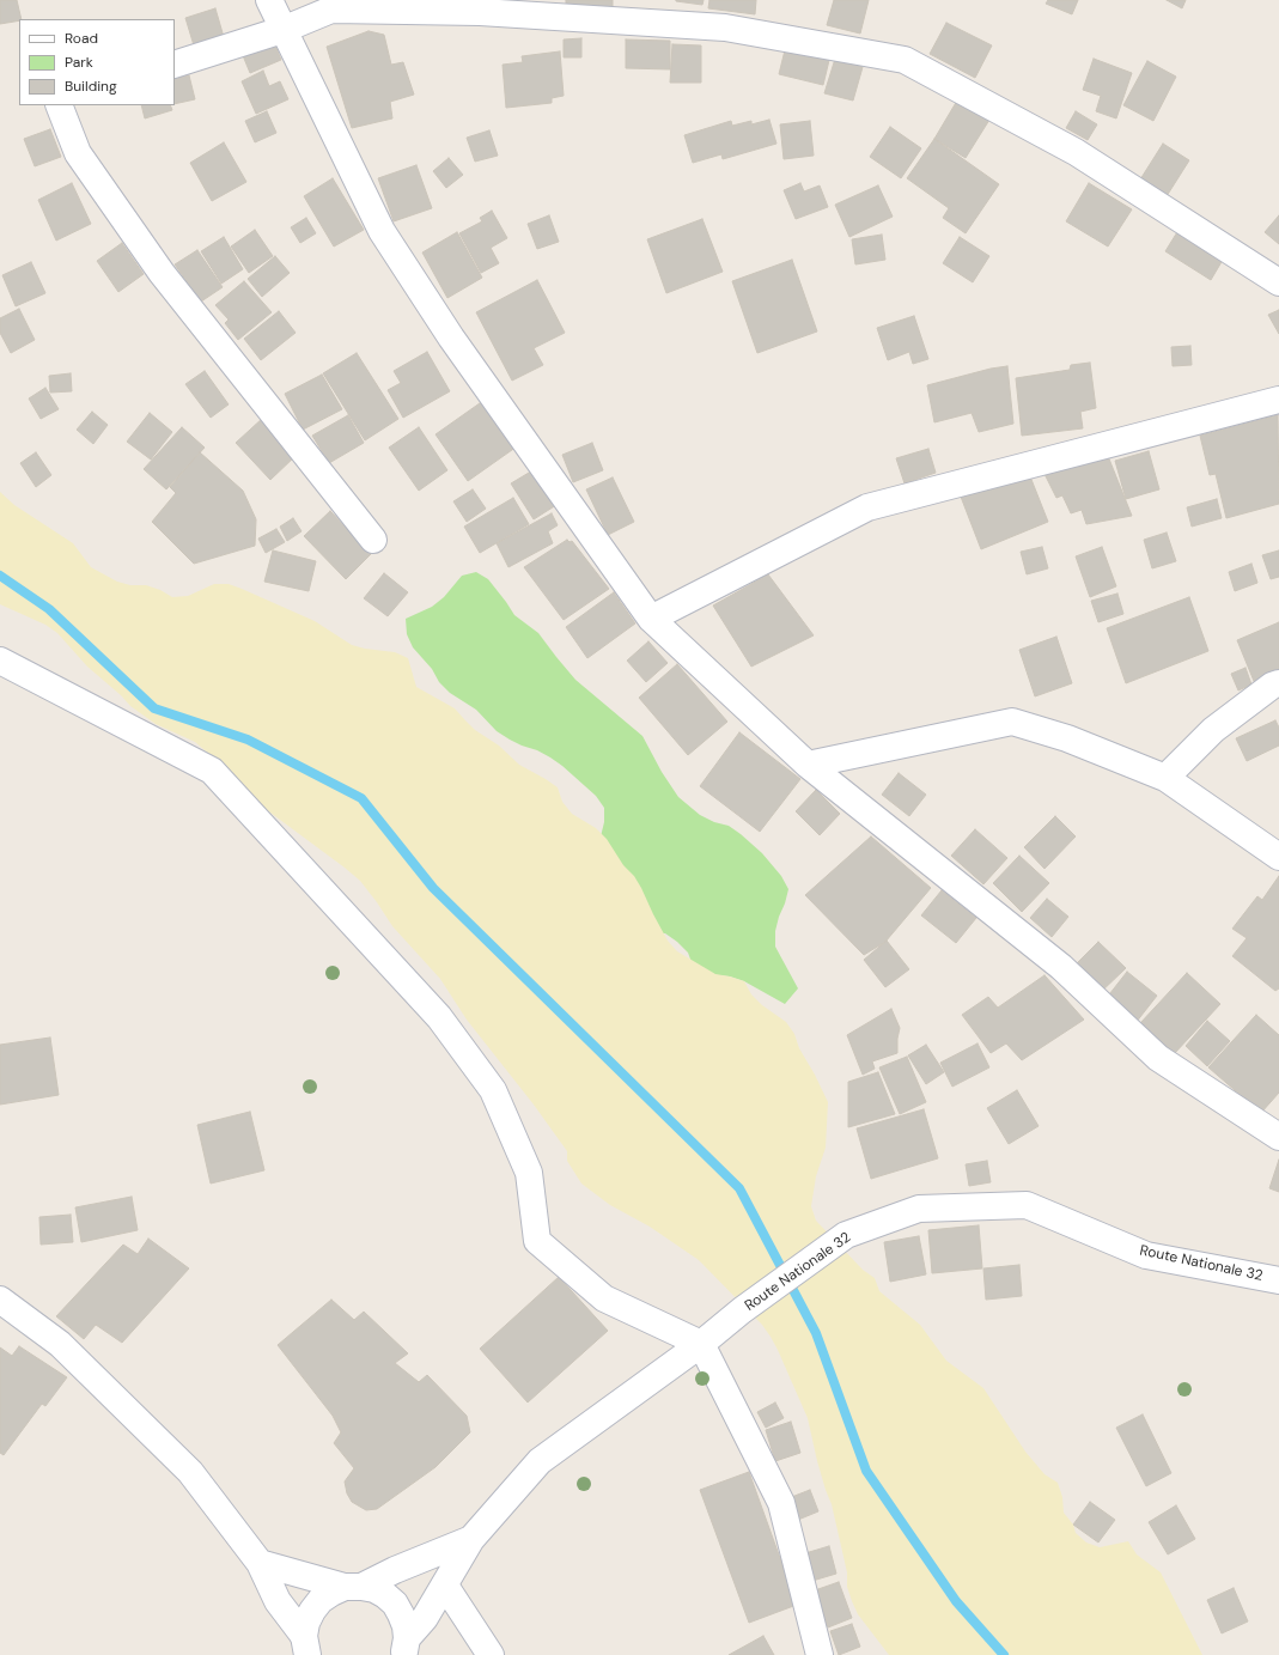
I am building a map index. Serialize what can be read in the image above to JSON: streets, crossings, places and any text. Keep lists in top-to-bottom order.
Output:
{
  "streets": {
    "street": ["Route Nationale 32"]
  },
  "legend": ["Road", "Park", "Building"]
}
